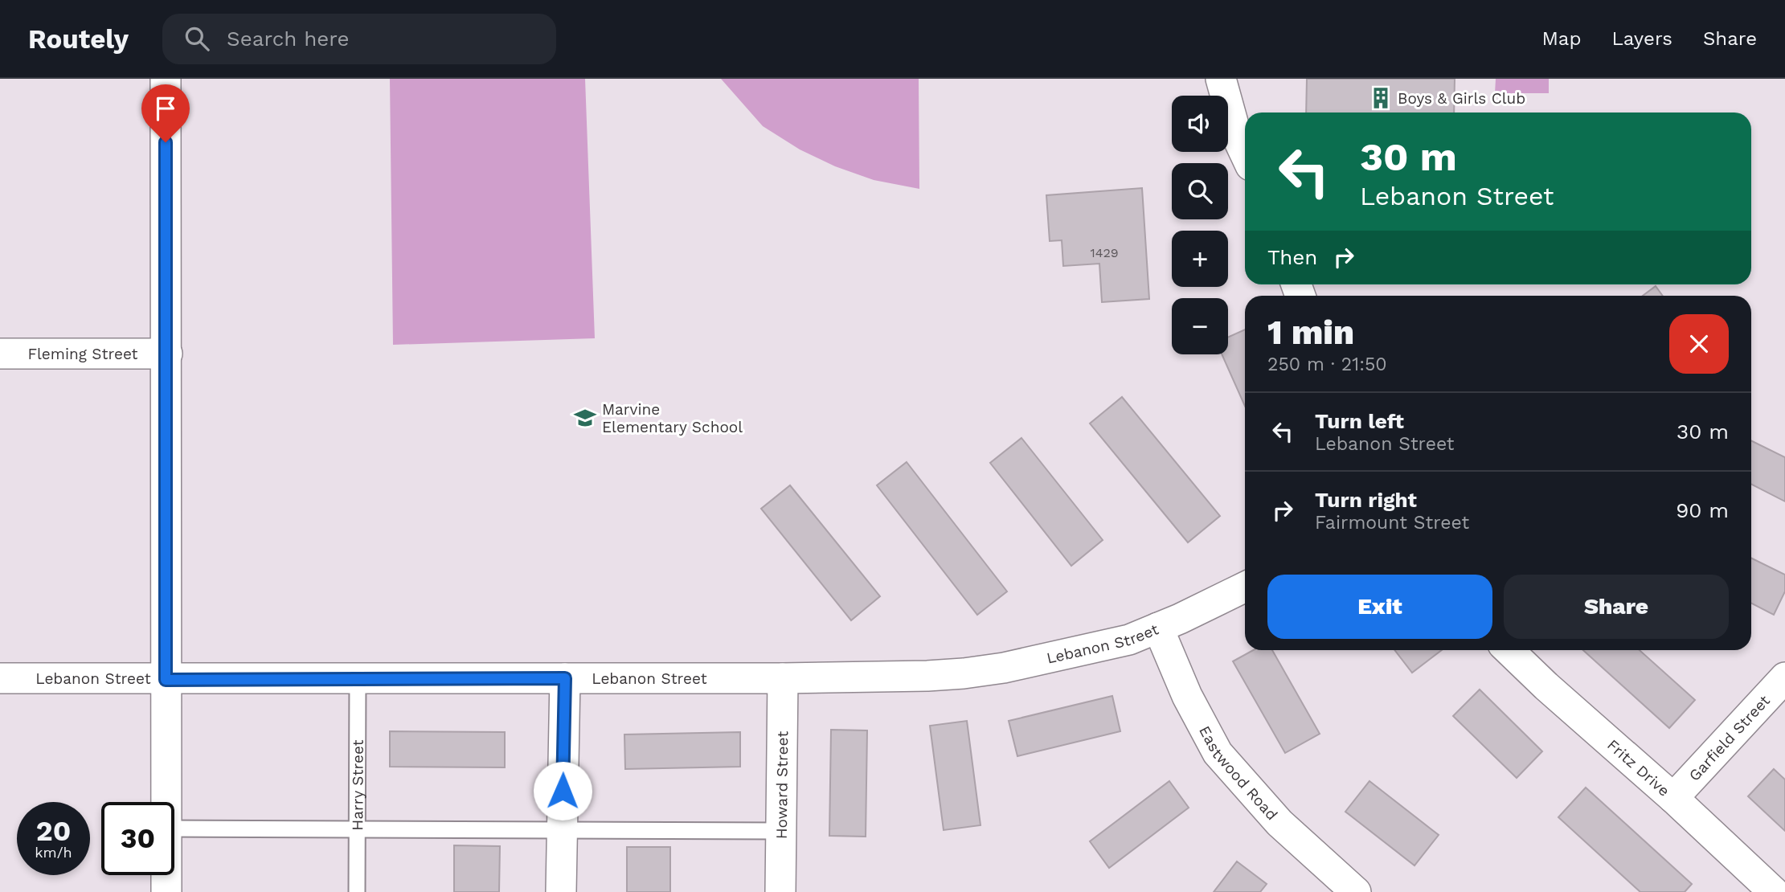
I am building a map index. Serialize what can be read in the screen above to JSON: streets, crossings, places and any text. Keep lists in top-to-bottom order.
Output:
{
  "streets": {
    "street": [
      "Fleming Street",
      "Lebanon Street",
      "Garfield Street",
      "Fritz Drive",
      "Eastwood Road",
      "Howard Street"
    ],
    "lane": ["Harry Street"]
  },
  "crossings": [
    ["Lebanon Street", "Eastwood Road"],
    ["Lebanon Street", "Harry Street"],
    ["Lebanon Street", "Howard Street"],
    ["Garfield Street", "Fritz Drive"]
  ],
  "places": {
    "building": ["Boys & Girls Club"],
    "school or university": ["Marvine Elementary School"]
  },
  "house_numbers": ["1429"],
  "page": {
    "header": "Routely",
    "search": "Search here",
    "nav": ["Map", "Layers", "Share"],
    "map_buttons": ["+", "−"],
    "turn": ["30 m", "Lebanon Street"],
    "then": "Then",
    "heading": ["1 min", "250 m · 21:50"],
    "list": [
      {
        "name": "Turn left",
        "note": "Lebanon Street",
        "value": "30 m"
      },
      {
        "name": "Turn right",
        "note": "Fairmount Street",
        "value": "90 m"
      }
    ],
    "buttons": ["Exit", "Share"],
    "speed": "20 km/h",
    "limit": "30"
  }
}
